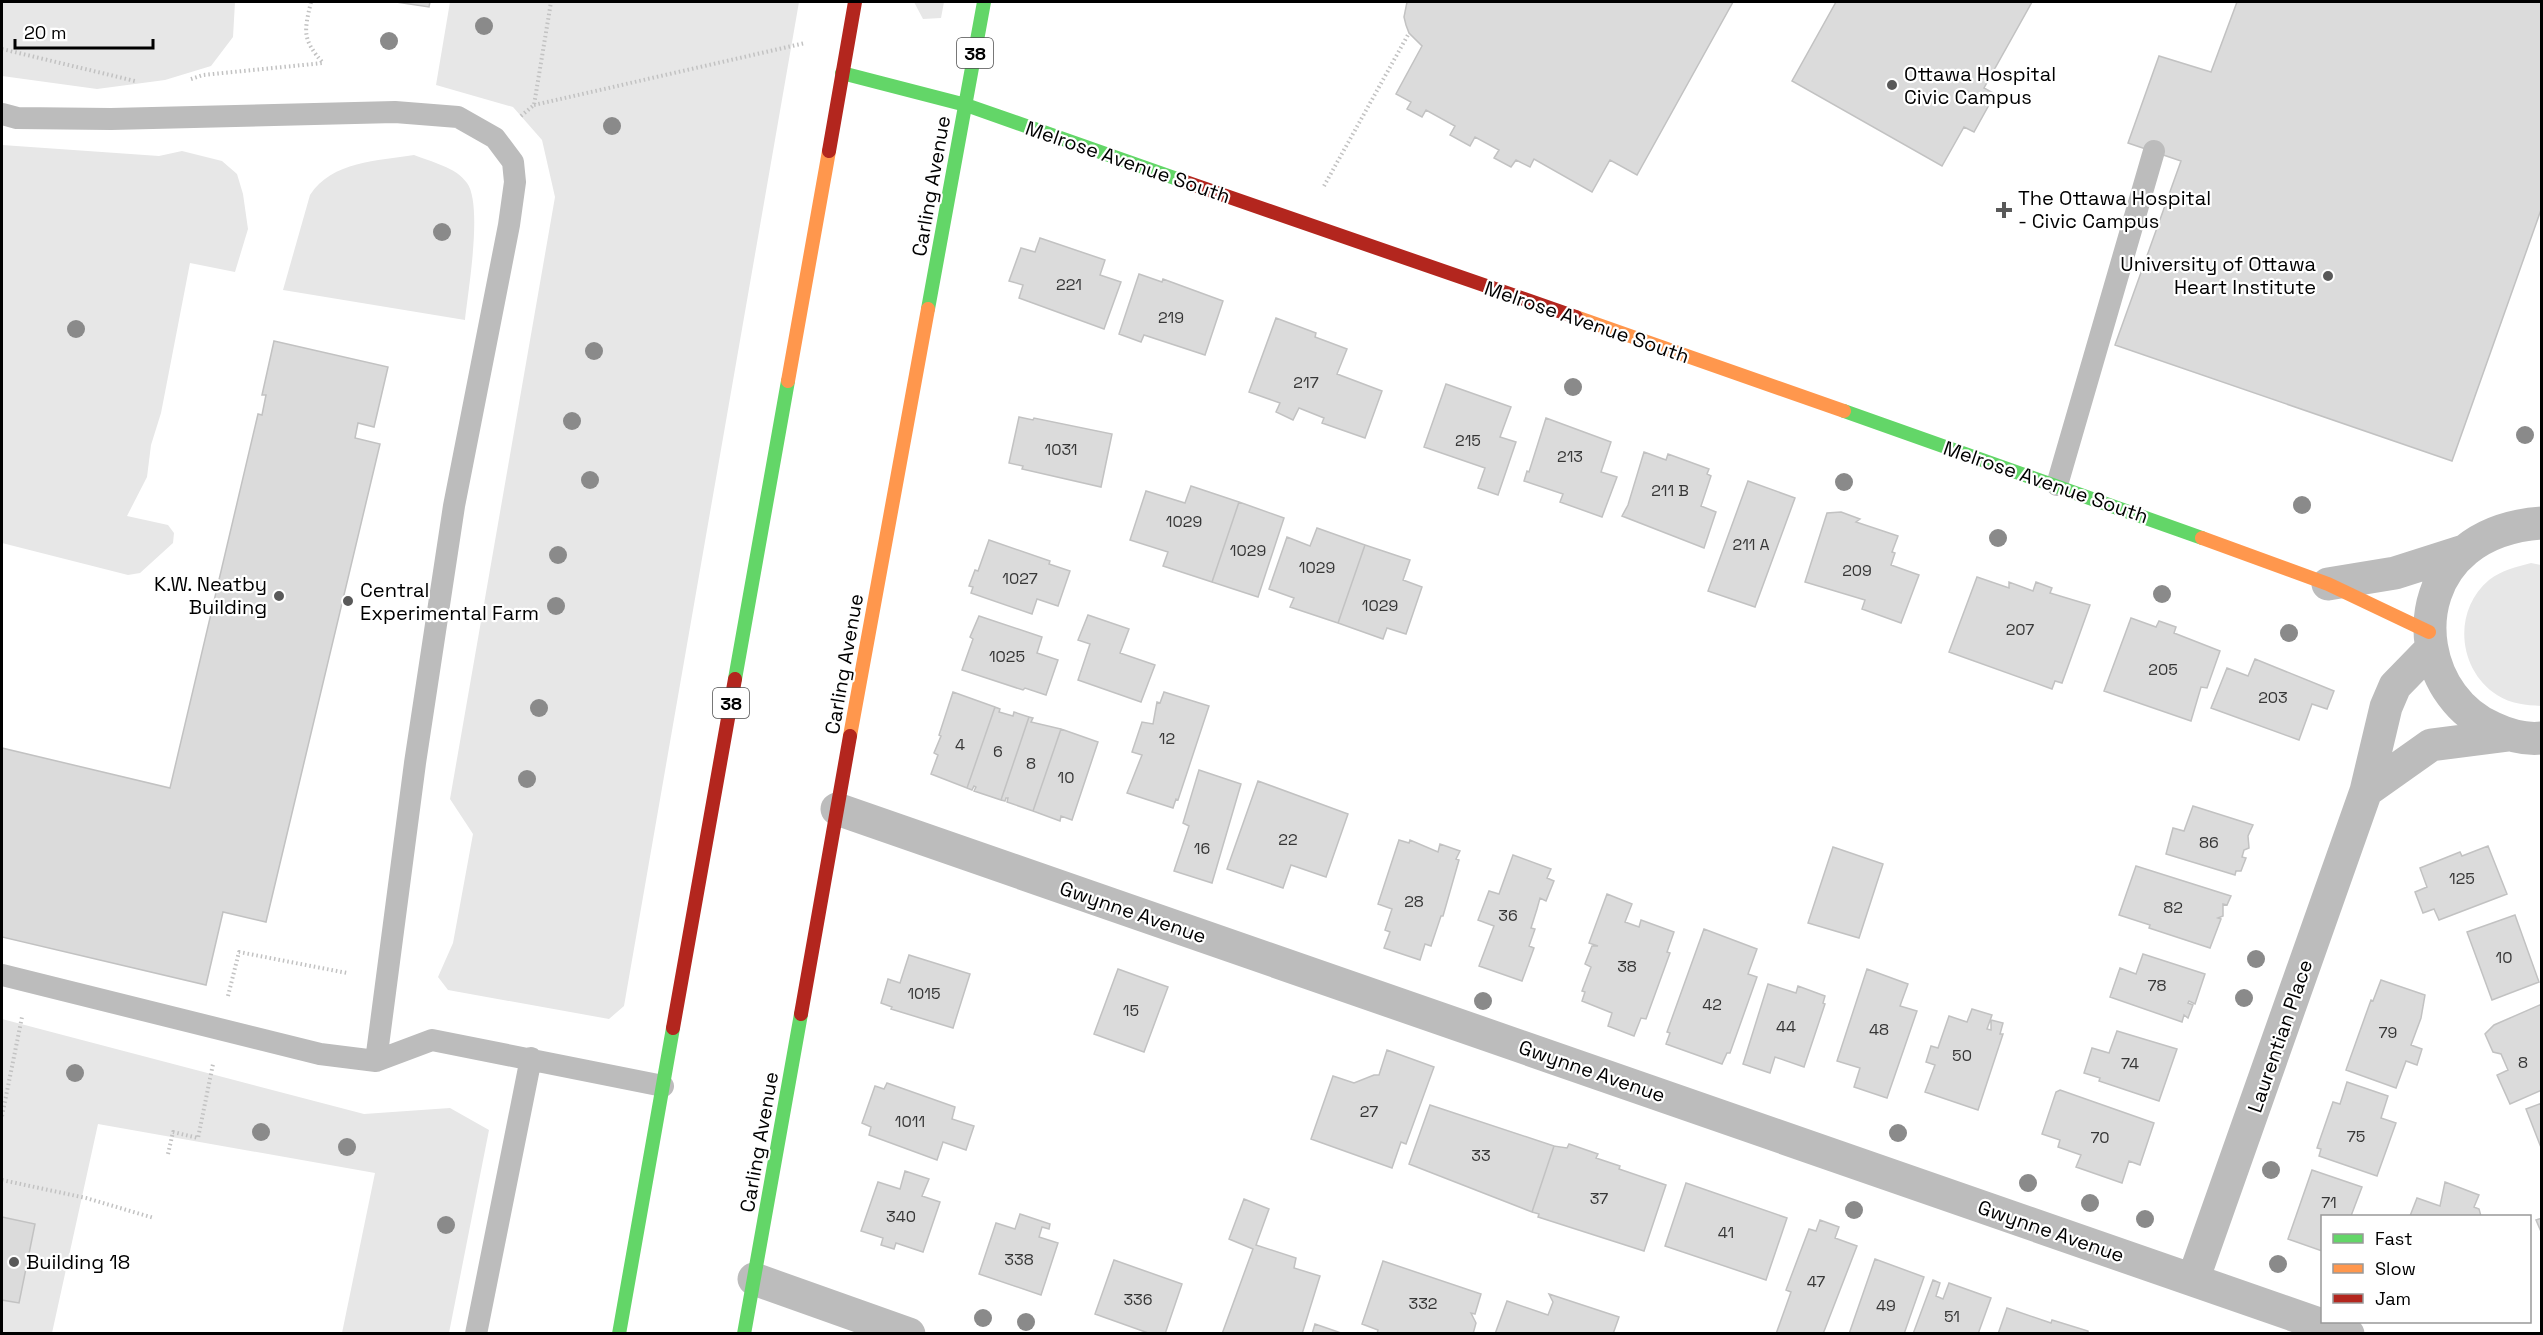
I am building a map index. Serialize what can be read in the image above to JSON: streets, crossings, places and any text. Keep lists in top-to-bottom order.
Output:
{
  "streets": {
    "main road": ["38", "Melrose Avenue South", "Carling Avenue"],
    "street": ["Gwynne Avenue", "Laurentian Place"]
  },
  "crossings": [
    ["38", "Melrose Avenue South"],
    ["Melrose Avenue South", "Carling Avenue"],
    ["Melrose Avenue South", "Laurentian Place"],
    ["Carling Avenue", "Gwynne Avenue"],
    ["Gwynne Avenue", "Laurentian Place"]
  ],
  "places": {
    "other": [
      "Ottawa Hospital Civic Campus",
      "University of Ottawa Heart Institute",
      "K.W. Neatby Building",
      "Central Experimental Farm",
      "Building 18"
    ],
    "health": ["The Ottawa Hospital - Civic Campus"]
  },
  "house_numbers": [
    "221",
    "219",
    "217",
    "215",
    "1031",
    "213",
    "211 B",
    "1029",
    "211 A",
    "1029",
    "1029",
    "209",
    "1027",
    "1029",
    "207",
    "1025",
    "205",
    "203",
    "12",
    "4",
    "6",
    "8",
    "10",
    "22",
    "86",
    "16",
    "125",
    "28",
    "82",
    "36",
    "10",
    "38",
    "78",
    "1015",
    "42",
    "15",
    "44",
    "48",
    "79",
    "50",
    "8",
    "74",
    "27",
    "1011",
    "75",
    "70",
    "33",
    "37",
    "71",
    "340",
    "41",
    "338",
    "47",
    "336",
    "332",
    "49",
    "51"
  ],
  "legend": ["Fast", "Slow", "Jam"],
  "scale_bar": "20 m"
}
